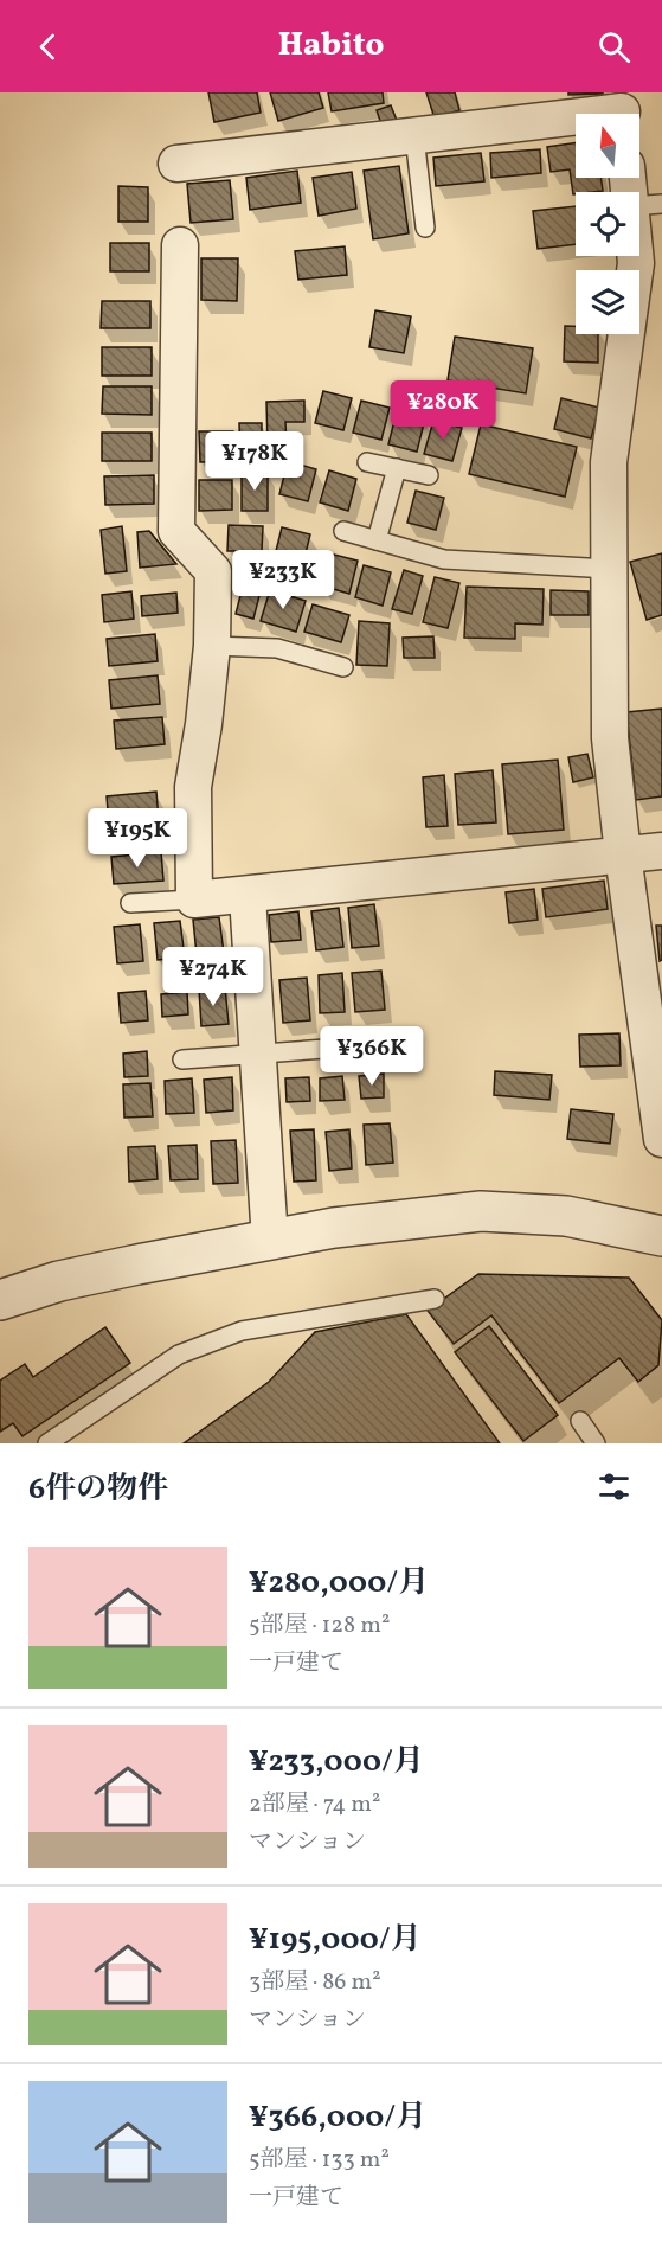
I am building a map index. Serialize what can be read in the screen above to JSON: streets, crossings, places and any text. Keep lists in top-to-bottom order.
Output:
{
  "north": "top",
  "page": {
    "header": "Habito",
    "price": [
      "¥280K",
      "¥178K",
      "¥233K",
      "¥195K",
      "¥274K",
      "¥366K"
    ],
    "heading": "6件の物件",
    "list": [
      {
        "name": "¥280,000/月",
        "note": "5部屋 · 128 m² · 一戸建て"
      },
      {
        "name": "¥233,000/月",
        "note": "2部屋 · 74 m² · マンション"
      },
      {
        "name": "¥195,000/月",
        "note": "3部屋 · 86 m² · マンション"
      },
      {
        "name": "¥366,000/月",
        "note": "5部屋 · 133 m² · 一戸建て"
      }
    ]
  }
}
